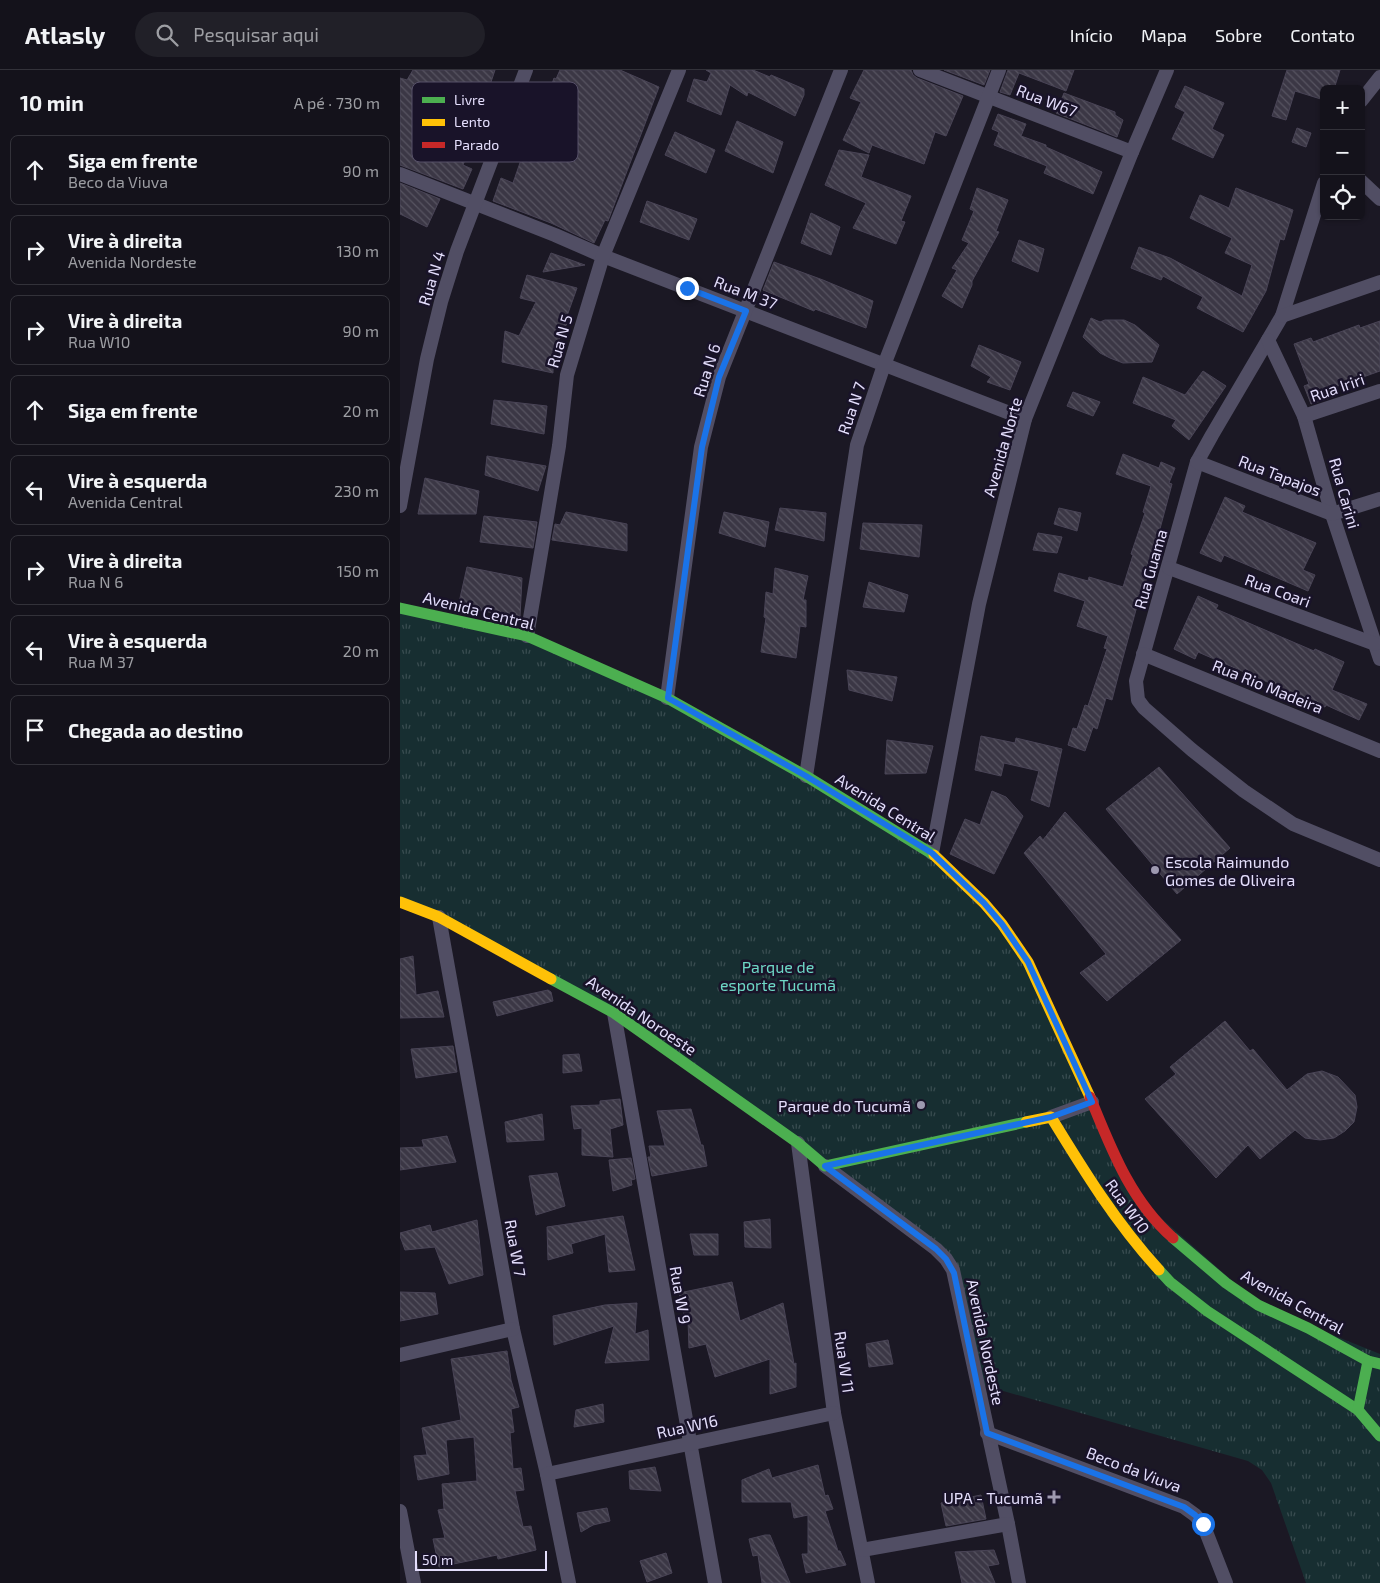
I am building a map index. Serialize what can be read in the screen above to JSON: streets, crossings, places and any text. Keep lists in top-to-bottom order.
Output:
{
  "streets": {
    "street": [
      "Rua W67",
      "Rua N 4",
      "Rua M 37",
      "Rua N 5",
      "Rua N 6",
      "Rua Iriri",
      "Rua N 7",
      "Avenida Norte",
      "Rua Tapajos",
      "Rua Carini",
      "Rua Guama",
      "Rua Coari",
      "Avenida Central",
      "Rua Rio Madeira",
      "Avenida Noroeste",
      "Rua W10",
      "Rua W 7",
      "Rua W 9",
      "Avenida Nordeste",
      "Rua W 11",
      "Rua W16",
      "Beco da Viuva"
    ]
  },
  "crossings": [
    ["Rua W67", "Rua N 7"],
    ["Rua W67", "Avenida Norte"],
    ["Rua N 4", "Rua M 37"],
    ["Rua M 37", "Rua N 5"],
    ["Rua M 37", "Rua N 6"],
    ["Rua M 37", "Rua N 7"],
    ["Rua M 37", "Avenida Norte"],
    ["Rua N 5", "Avenida Central"],
    ["Rua N 6", "Avenida Central"],
    ["Rua Iriri", "Rua Carini"],
    ["Rua N 7", "Avenida Central"],
    ["Avenida Norte", "Avenida Central"],
    ["Rua Tapajos", "Rua Carini"],
    ["Rua Tapajos", "Rua Guama"],
    ["Rua Carini", "Rua Guama"],
    ["Rua Carini", "Rua Coari"],
    ["Rua Guama", "Rua Coari"],
    ["Rua Guama", "Rua Rio Madeira"],
    ["Avenida Noroeste", "Rua W 7"],
    ["Avenida Noroeste", "Rua W 9"],
    ["Avenida Noroeste", "Avenida Nordeste"],
    ["Avenida Noroeste", "Rua W 11"],
    ["Rua W 7", "Rua W16"],
    ["Rua W 9", "Rua W16"],
    ["Avenida Nordeste", "Beco da Viuva"],
    ["Rua W 11", "Rua W16"]
  ],
  "parks": ["Parque de esporte Tucumã"],
  "places": {
    "other": ["Escola Raimundo Gomes de Oliveira", "Parque do Tucumã"],
    "health": ["UPA - Tucumã"]
  },
  "legend": ["Livre", "Lento", "Parado"],
  "scale_bar": "50 m",
  "page": {
    "header": "Atlasly",
    "search": "Pesquisar aqui",
    "nav": [
      "Início",
      "Mapa",
      "Sobre",
      "Contato"
    ],
    "heading": ["10 min", "A pé · 730 m"],
    "map_buttons": ["+", "−"],
    "list": [
      ["Siga em frente", "Beco da Viuva", "90 m"],
      ["Vire à direita", "Avenida Nordeste", "130 m"],
      ["Vire à direita", "Rua W10", "90 m"],
      ["Siga em frente", "20 m"],
      ["Vire à esquerda", "Avenida Central", "230 m"],
      ["Vire à direita", "Rua N 6", "150 m"],
      ["Vire à esquerda", "Rua M 37", "20 m"],
      "Chegada ao destino"
    ],
    "scale": "50 m"
  }
}
